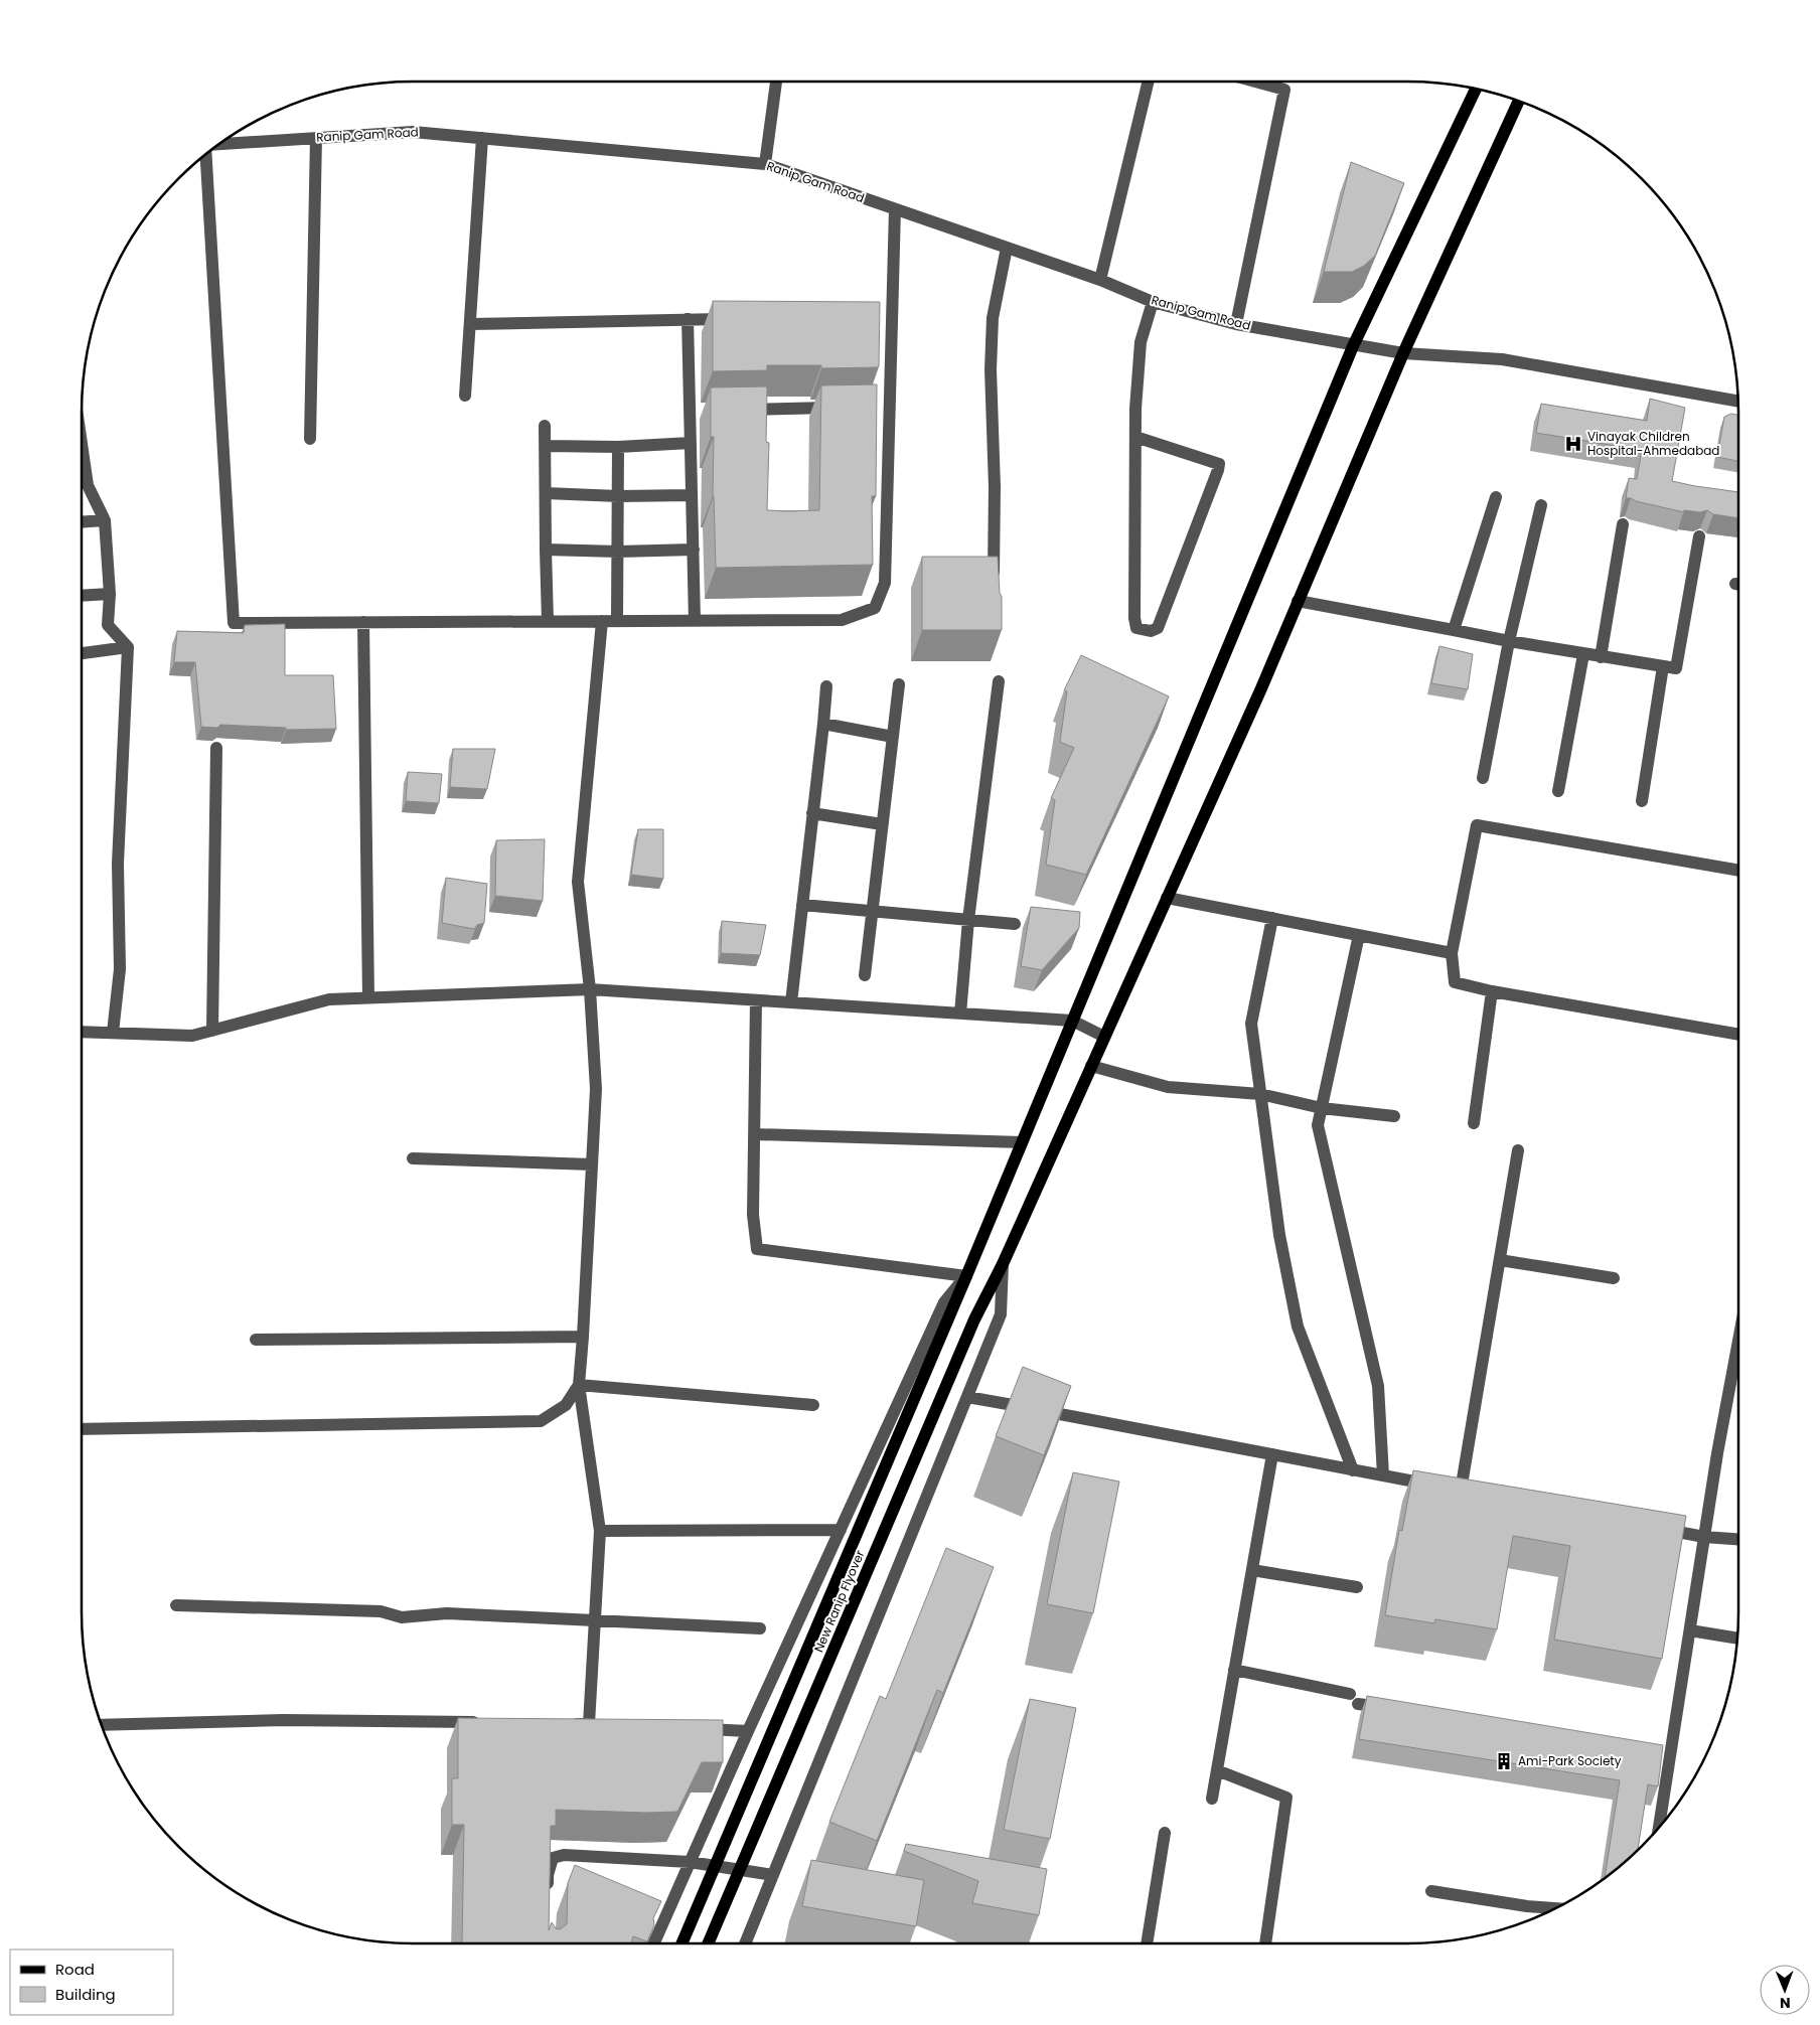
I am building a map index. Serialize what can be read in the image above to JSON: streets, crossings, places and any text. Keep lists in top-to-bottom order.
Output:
{
  "streets": {
    "main road": ["New Ranip Flyover"],
    "street": ["Ranip Gam Road"]
  },
  "crossings": [
    ["Ranip Gam Road", "New Ranip Flyover"]
  ],
  "places": {
    "hospital": ["Vinayak Children Hospital-Ahmedabad"],
    "building": ["Ami-Park Society"]
  },
  "legend": ["Road", "Building"],
  "north": "bottom"
}
